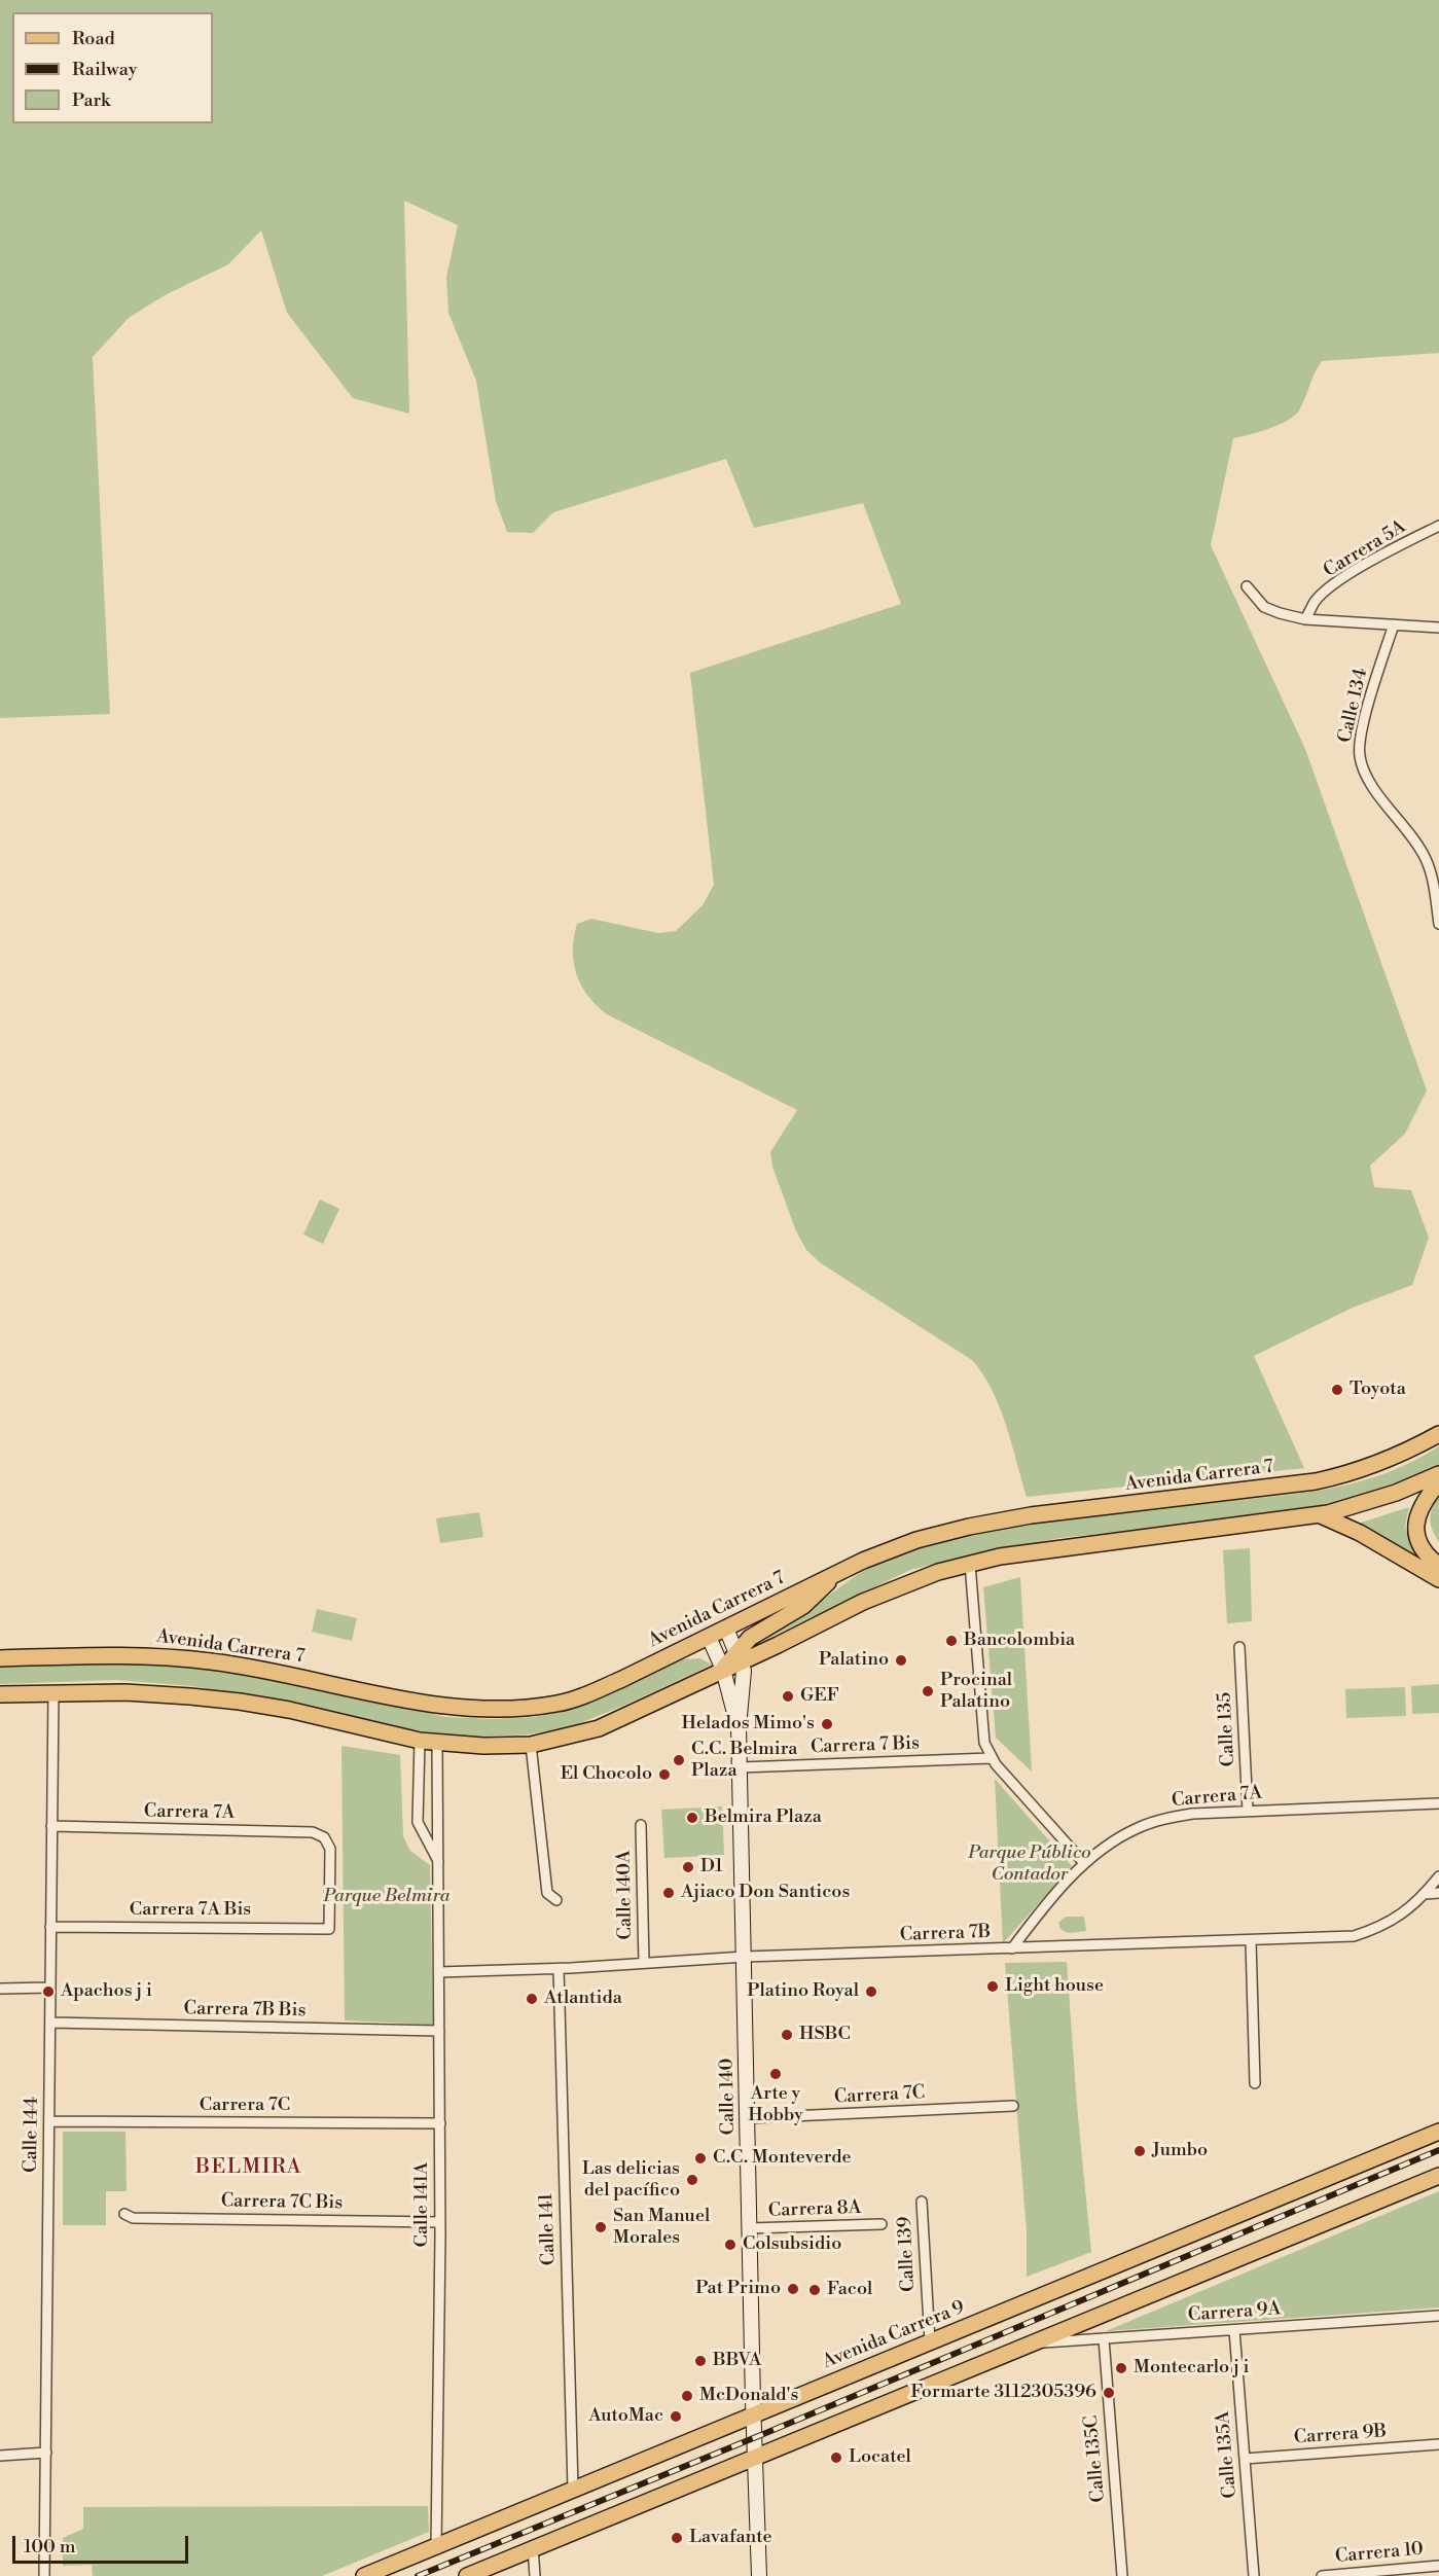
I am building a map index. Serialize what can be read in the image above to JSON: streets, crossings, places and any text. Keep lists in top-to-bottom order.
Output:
{
  "streets": {
    "main road": ["Avenida Carrera 7", "Avenida Carrera 9"],
    "street": [
      "Carrera 5A",
      "Calle 134",
      "Calle 135",
      "Carrera 7 Bis",
      "Carrera 7A",
      "Calle 140A",
      "Carrera 7A Bis",
      "Carrera 7B",
      "Carrera 7B Bis",
      "Carrera 7C",
      "Calle 140",
      "Calle 144",
      "Carrera 7C Bis",
      "Calle 141A",
      "Carrera 8A",
      "Calle 141",
      "Calle 139",
      "Carrera 9A",
      "Carrera 9B",
      "Calle 135A",
      "Calle 135C",
      "Carrera 10"
    ]
  },
  "crossings": [
    ["Avenida Carrera 7", "Calle 140"],
    ["Calle 135", "Carrera 7A"],
    ["Carrera 7 Bis", "Calle 140"],
    ["Carrera 7A", "Carrera 7A Bis"],
    ["Carrera 7A", "Carrera 7B"],
    ["Carrera 7A", "Calle 144"],
    ["Calle 140A", "Carrera 7B"],
    ["Carrera 7A Bis", "Calle 144"],
    ["Carrera 7B", "Calle 140"],
    ["Carrera 7B", "Calle 141A"],
    ["Carrera 7B", "Calle 141"],
    ["Carrera 7B Bis", "Calle 144"],
    ["Carrera 7B Bis", "Calle 141A"],
    ["Carrera 7C", "Calle 140"],
    ["Carrera 7C", "Calle 144"],
    ["Carrera 7C", "Calle 141A"],
    ["Calle 140", "Carrera 8A"],
    ["Calle 140", "Avenida Carrera 9"],
    ["Carrera 7C Bis", "Calle 141A"],
    ["Calle 141A", "Avenida Carrera 9"],
    ["Calle 141", "Avenida Carrera 9"],
    ["Calle 139", "Avenida Carrera 9"],
    ["Carrera 9A", "Calle 135A"],
    ["Carrera 9A", "Calle 135C"],
    ["Carrera 9B", "Calle 135A"]
  ],
  "districts": ["BELMIRA"],
  "parks": ["Parque Público Contador", "Parque Belmira"],
  "places": [
    "Toyota",
    "Bancolombia",
    "Palatino",
    "Procinal Palatino",
    "GEF",
    "Helados Mimo's",
    "C.C. Belmira Plaza",
    "El Chocolo",
    "Belmira Plaza",
    "D1",
    "Ajiaco Don Santicos",
    "Light house",
    "Apachos j i",
    "Platino Royal",
    "Atlantida",
    "HSBC",
    "Arte y Hobby",
    "Jumbo",
    "C.C. Monteverde",
    "Las delicias del pacífico",
    "San Manuel Morales",
    "Colsubsidio",
    "Pat Primo",
    "Facol",
    "BBVA",
    "Montecarlo j i",
    "Formarte 3112305396",
    "McDonald's",
    "AutoMac",
    "Locatel",
    "Lavafante"
  ],
  "legend": ["Road", "Railway", "Park"],
  "scale_bar": "100 m"
}
